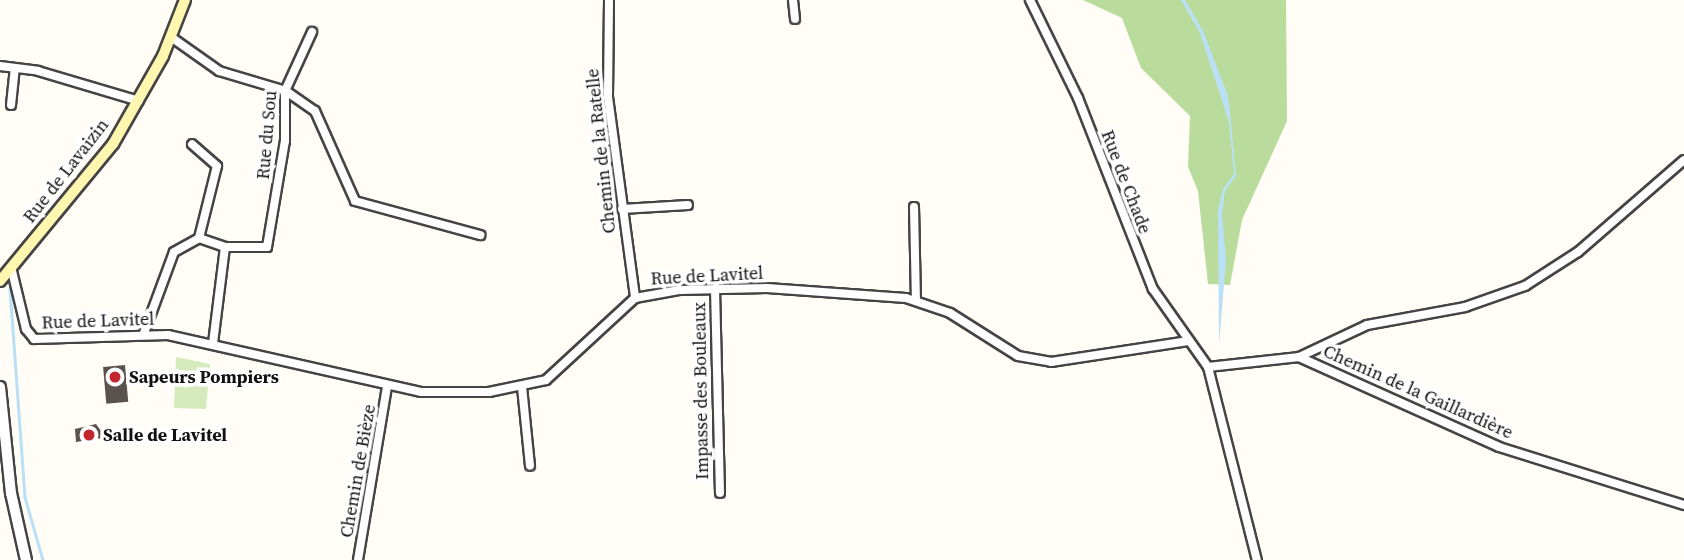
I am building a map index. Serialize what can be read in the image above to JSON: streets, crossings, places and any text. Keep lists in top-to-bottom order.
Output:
{
  "streets": {
    "main road": ["Rue de Lavaizin"],
    "street": [
      "Rue du Sou",
      "Chemin de la Ratelle",
      "Rue de Chade",
      "Rue de Lavitel",
      "Impasse des Bouleaux",
      "Chemin de la Gaillardière",
      "Chemin de Bièze"
    ]
  },
  "crossings": [
    ["Chemin de la Ratelle", "Rue de Lavitel"],
    ["Rue de Lavaizin", "Rue de Lavitel"],
    ["Rue de Chade", "Rue de Lavitel"],
    ["Rue de Lavitel", "Impasse des Bouleaux"],
    ["Rue de Lavitel", "Chemin de Bièze"]
  ],
  "places": ["Sapeurs Pompiers", "Salle de Lavitel"]
}
